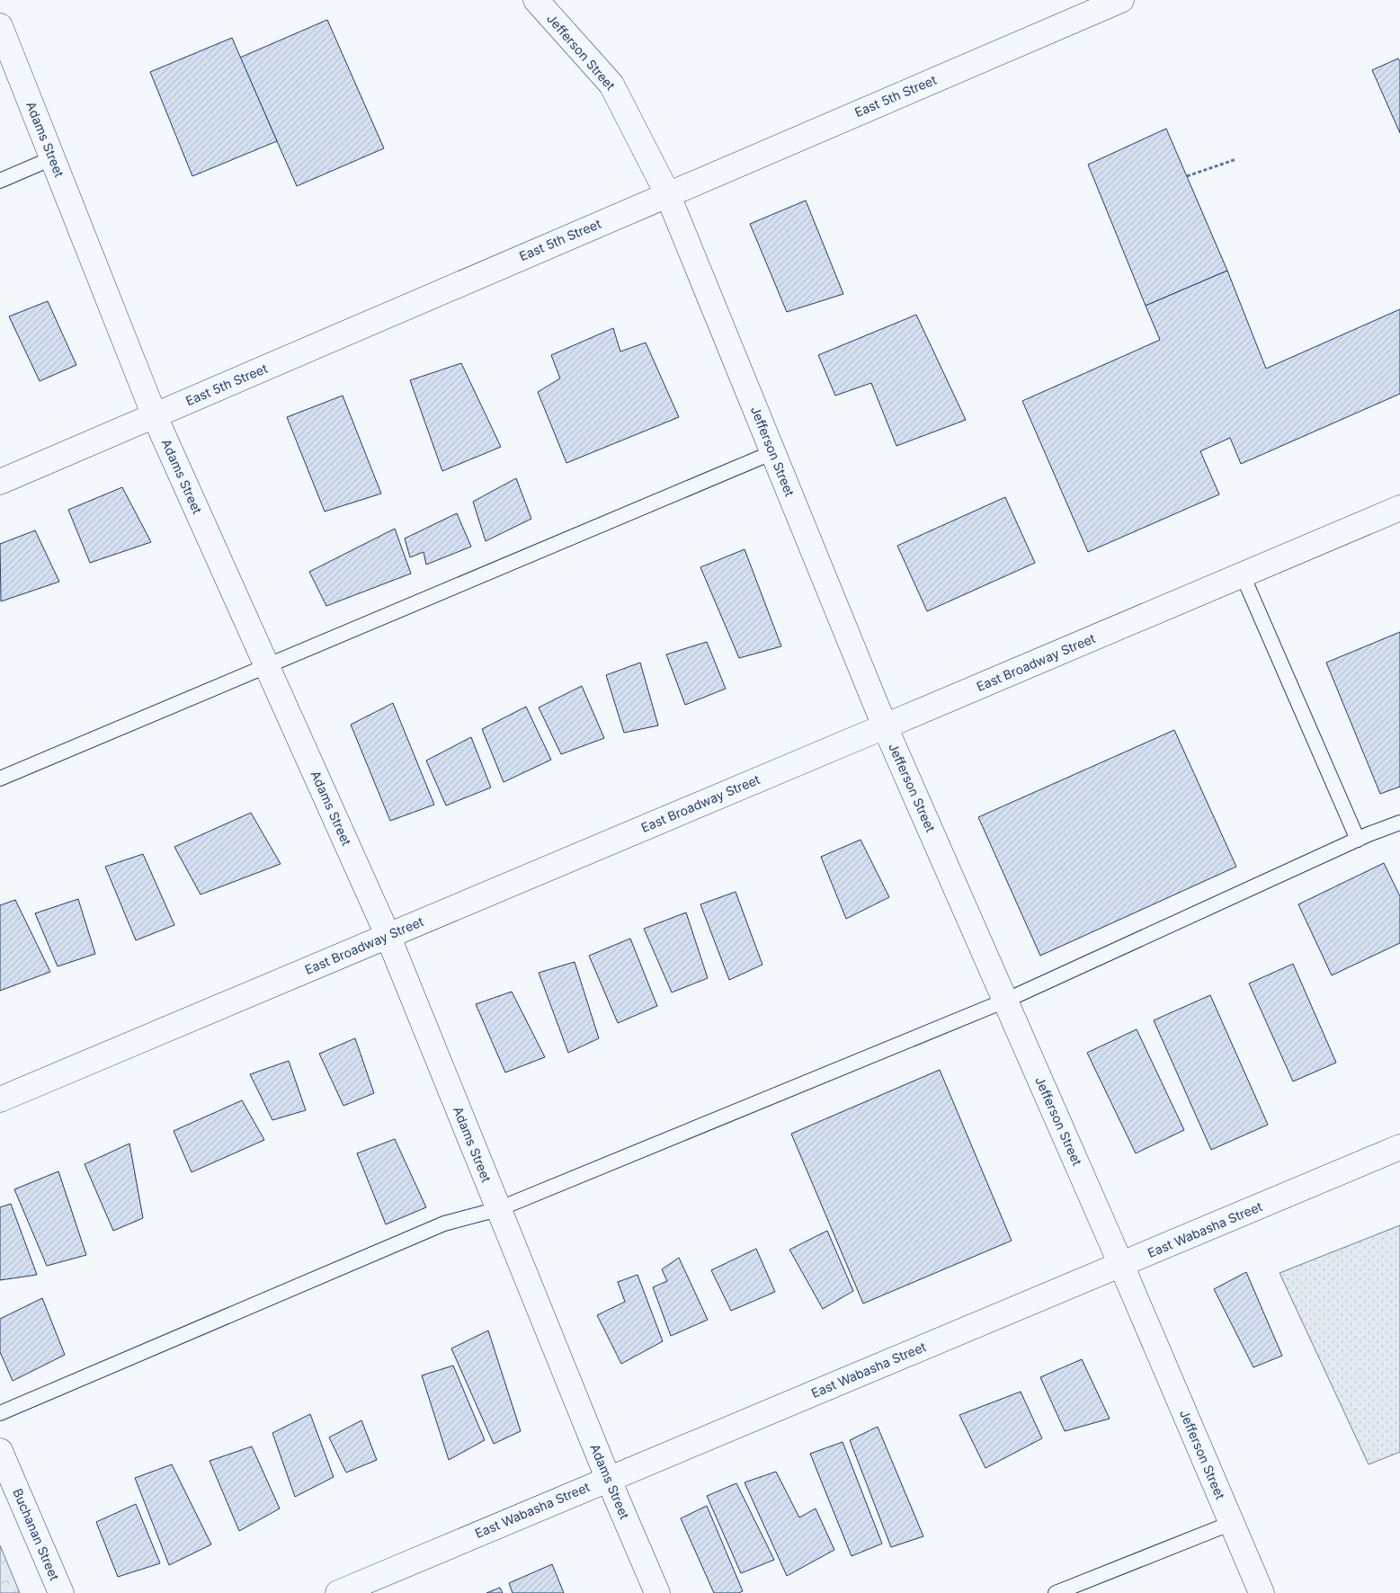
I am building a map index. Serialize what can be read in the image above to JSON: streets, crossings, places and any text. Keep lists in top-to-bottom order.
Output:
{
  "streets": {
    "street": [
      "Jefferson Street",
      "East 5th Street",
      "Adams Street",
      "East Broadway Street",
      "East Wabasha Street",
      "Buchanan Street"
    ]
  },
  "crossings": [
    ["Jefferson Street", "East 5th Street"],
    ["Jefferson Street", "East Broadway Street"],
    ["Jefferson Street", "East Wabasha Street"],
    ["East 5th Street", "Adams Street"],
    ["Adams Street", "East Broadway Street"],
    ["Adams Street", "East Wabasha Street"]
  ]
}
